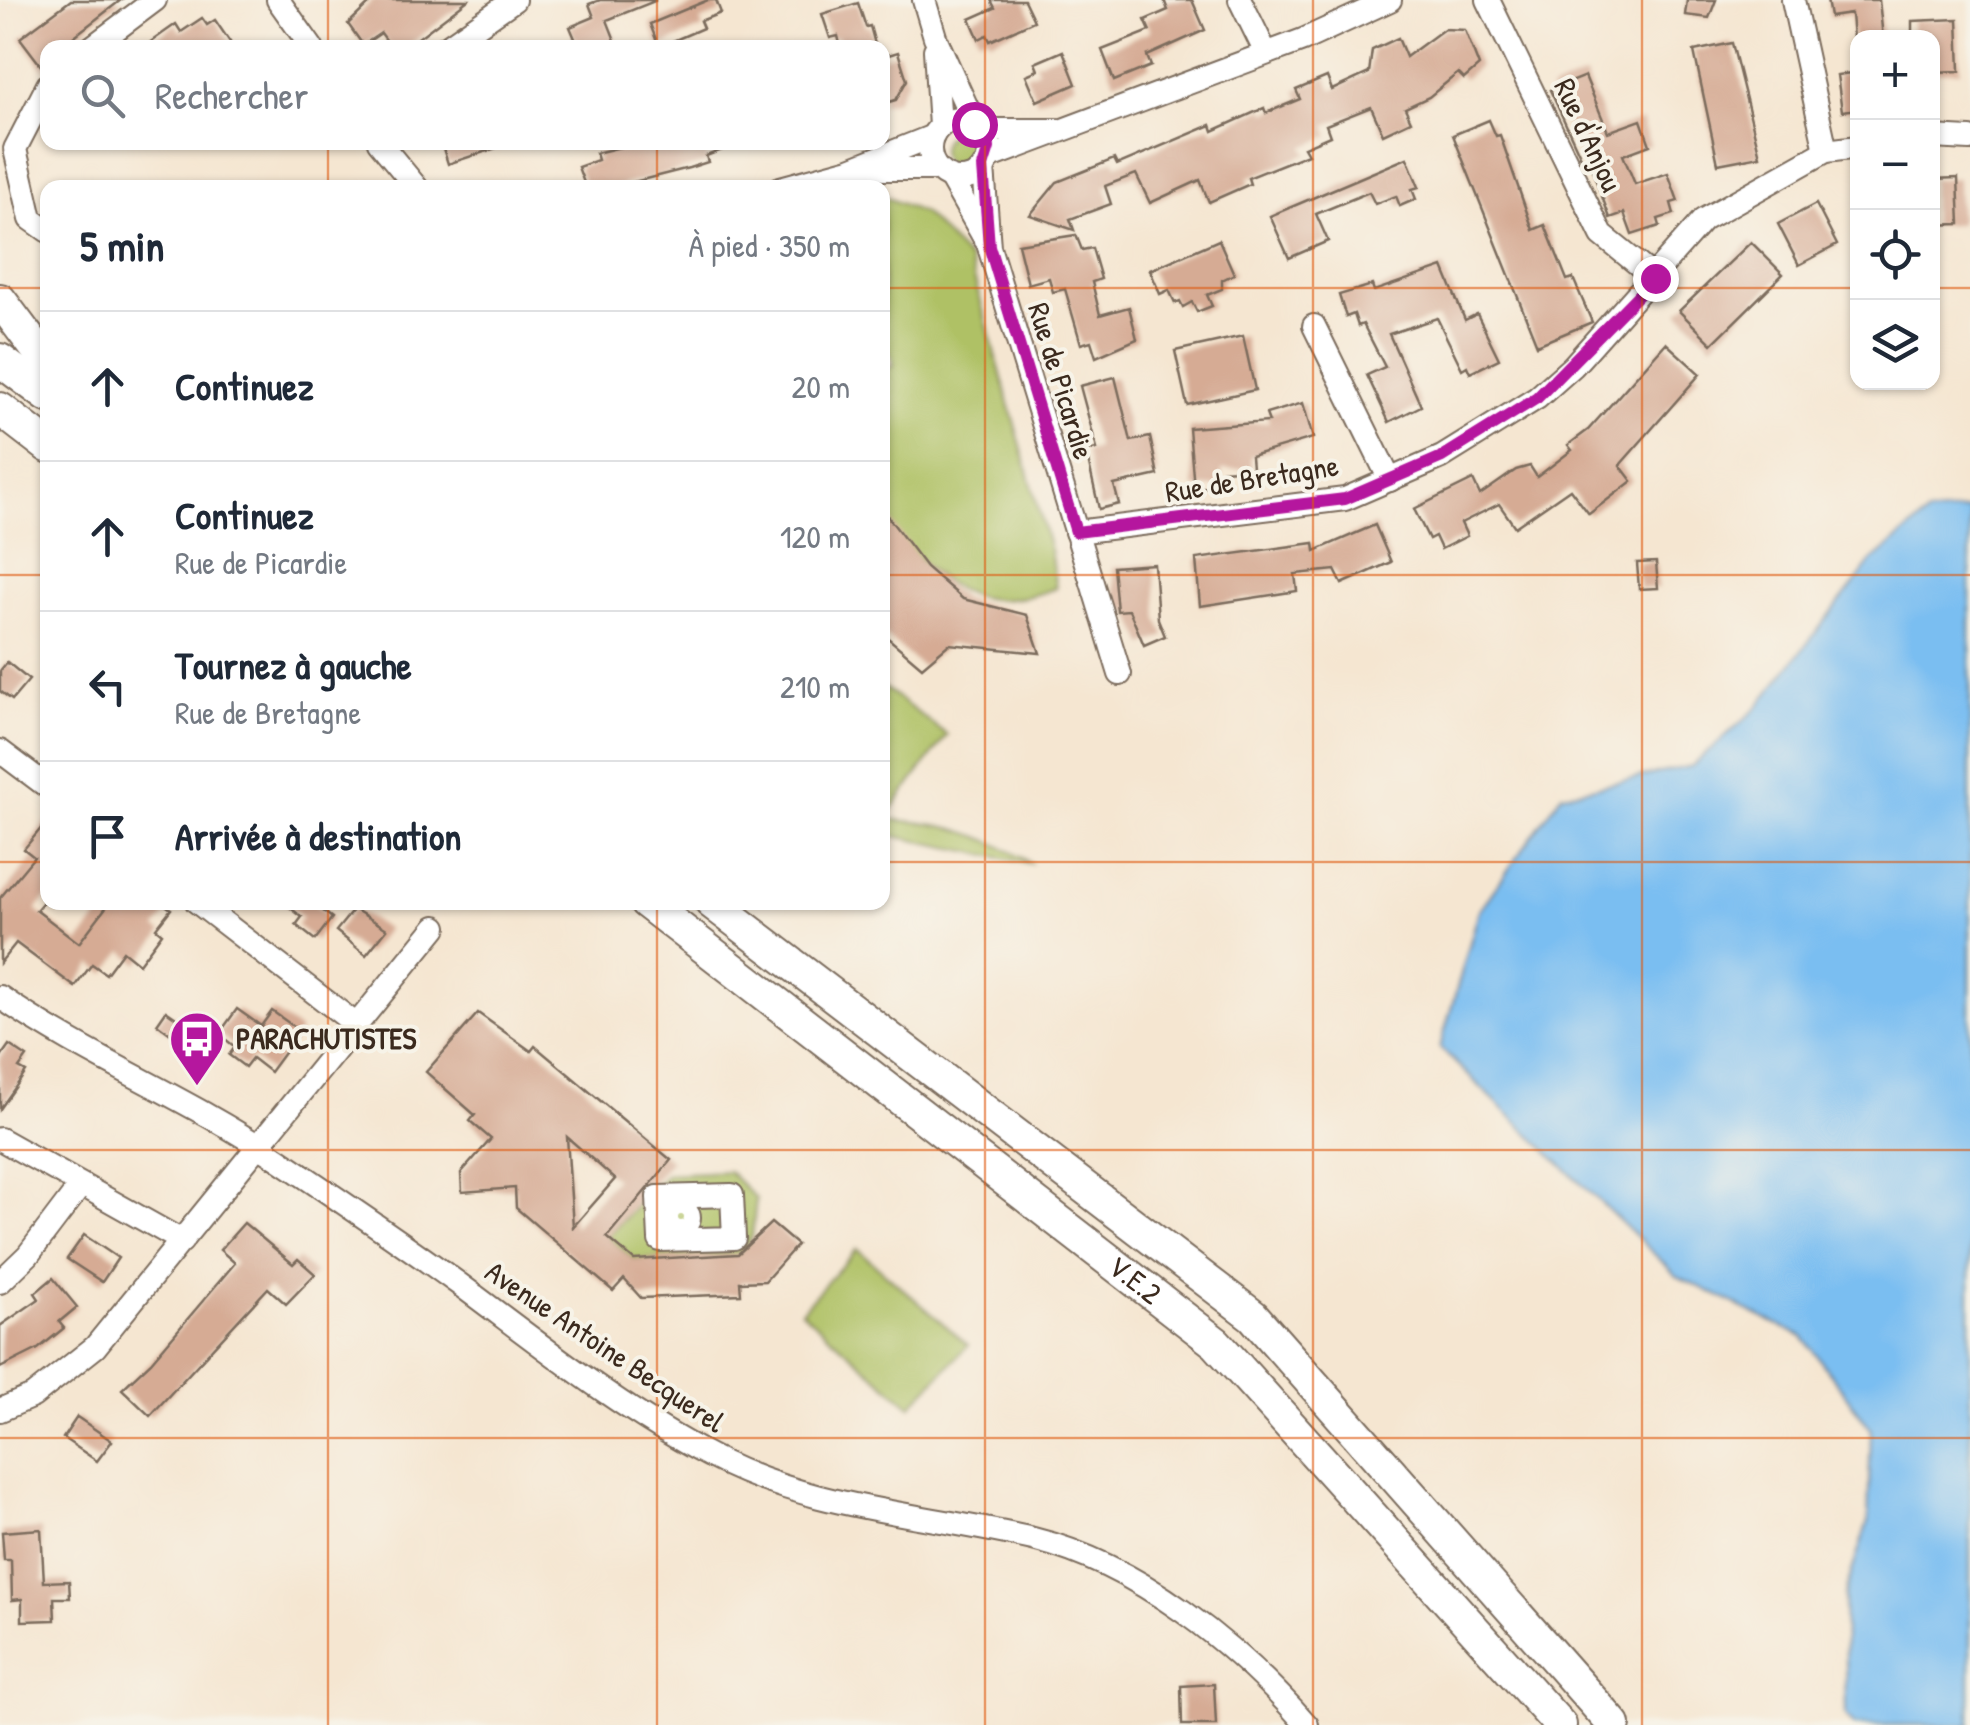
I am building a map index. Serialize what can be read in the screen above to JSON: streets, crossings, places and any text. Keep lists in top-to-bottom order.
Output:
{
  "streets": {
    "highway": ["V.E.2"],
    "street": [
      "Rue d'Anjou",
      "Rue de Picardie",
      "Rue de Bretagne",
      "Avenue Antoine Becquerel"
    ]
  },
  "crossings": [
    ["Rue d'Anjou", "Rue de Bretagne"],
    ["Rue de Picardie", "Rue de Bretagne"]
  ],
  "places": {
    "bus stop": ["PARACHUTISTES"]
  },
  "page": {
    "map_buttons": ["+", "−"],
    "search": "Rechercher",
    "heading": ["5 min", "À pied · 350 m"],
    "list": [
      ["Continuez", "20 m"],
      ["Continuez", "Rue de Picardie", "120 m"],
      ["Tournez à gauche", "Rue de Bretagne", "210 m"],
      "Arrivée à destination"
    ]
  }
}
